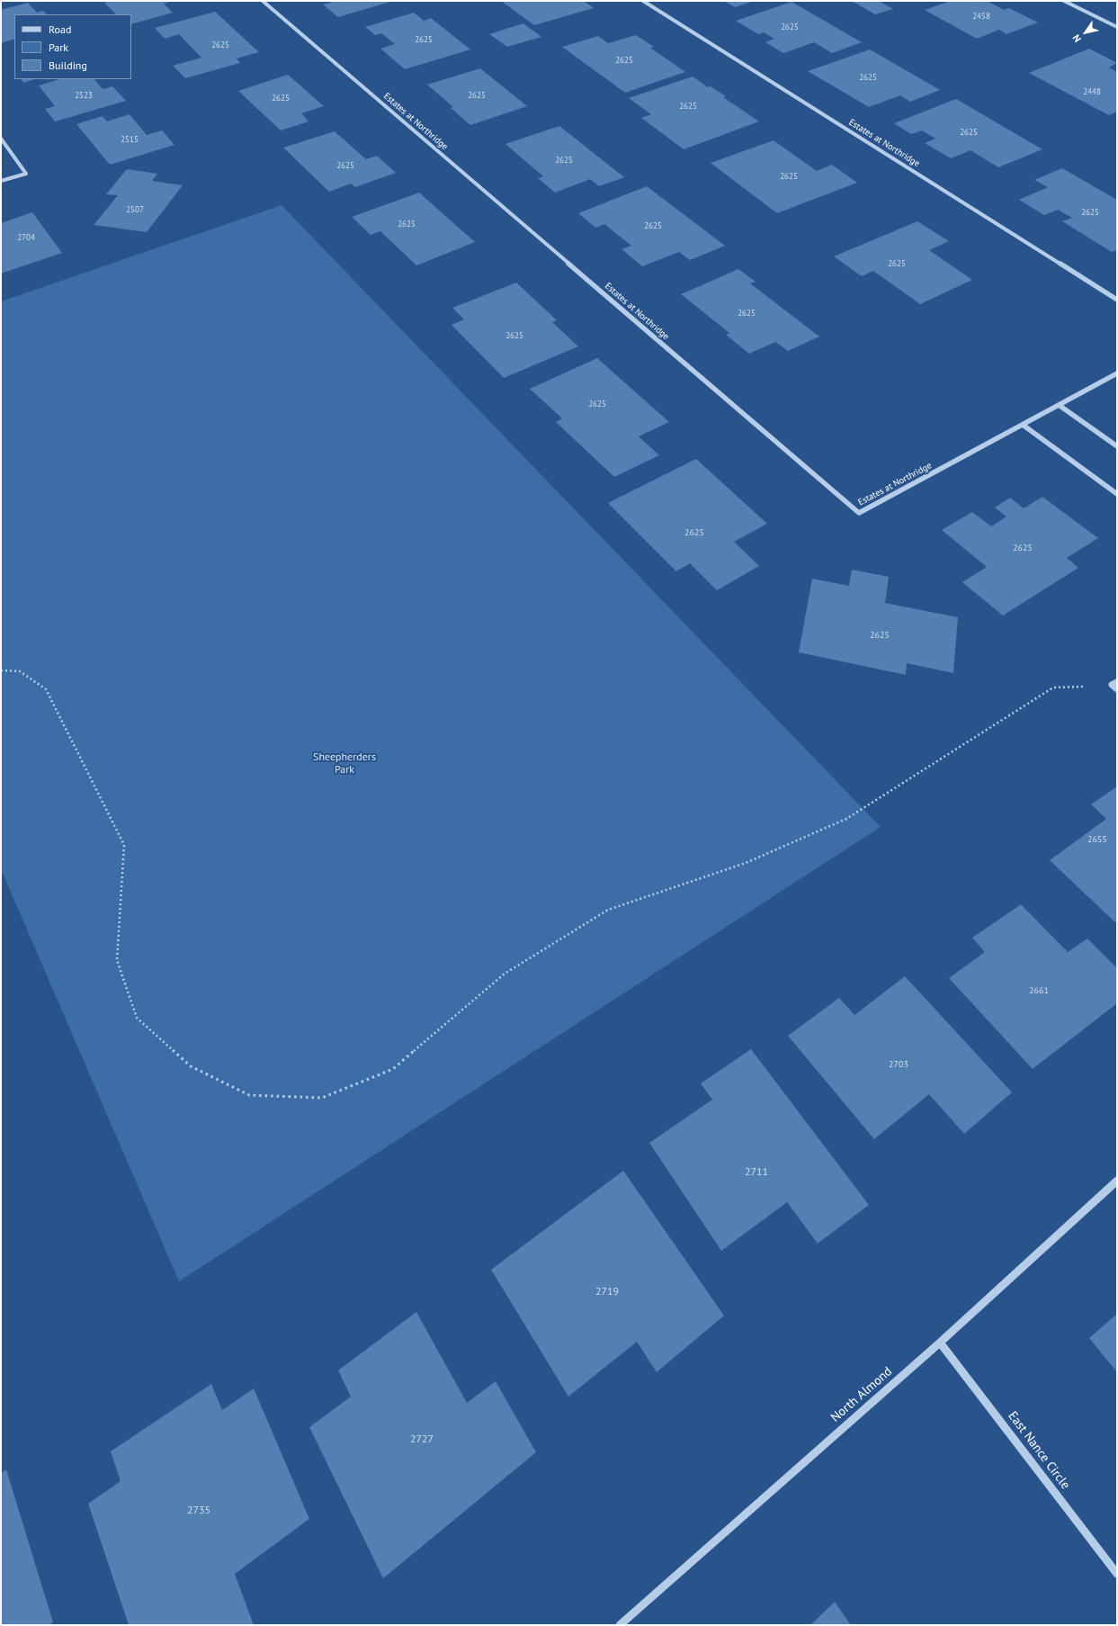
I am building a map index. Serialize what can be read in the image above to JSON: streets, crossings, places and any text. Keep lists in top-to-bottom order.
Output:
{
  "streets": {
    "street": ["Estates at Northridge", "North Almond", "East Nance Circle"]
  },
  "crossings": [
    ["North Almond", "East Nance Circle"]
  ],
  "parks": ["Sheepherders Park"],
  "house_numbers": [
    "2458",
    "2625",
    "2625",
    "2625",
    "2625",
    "2625",
    "2448",
    "2523",
    "2625",
    "2625",
    "2625",
    "2625",
    "2515",
    "2625",
    "2625",
    "2625",
    "2507",
    "2625",
    "2625",
    "2625",
    "2704",
    "2625",
    "2625",
    "2625",
    "2625",
    "2625",
    "2625",
    "2625",
    "2655",
    "2661",
    "2703",
    "2711",
    "2719",
    "2727",
    "2735"
  ],
  "legend": ["Road", "Park", "Building"],
  "north": "bottom left"
}
